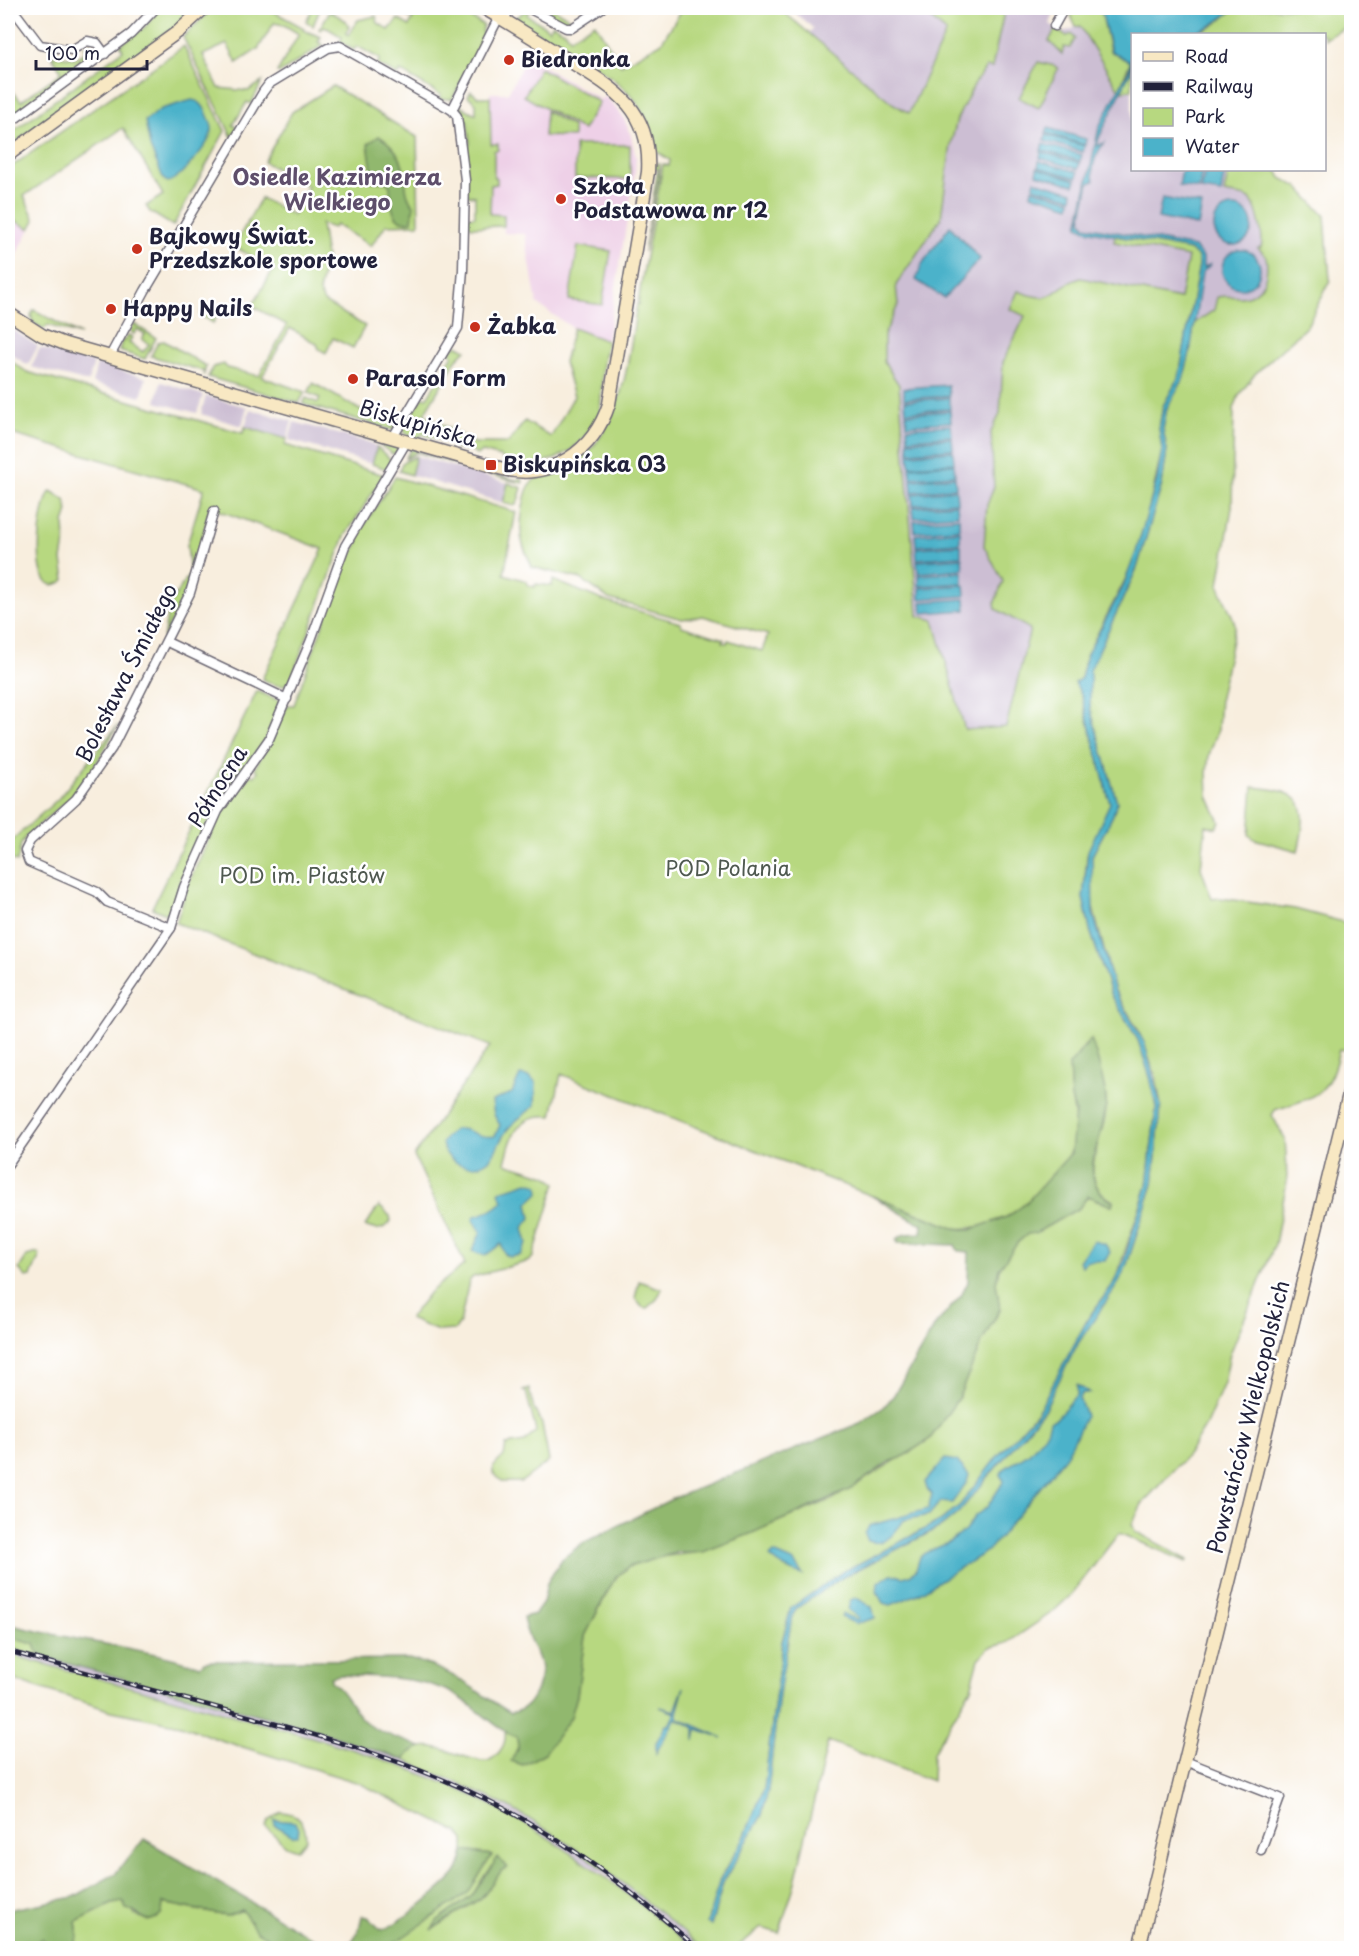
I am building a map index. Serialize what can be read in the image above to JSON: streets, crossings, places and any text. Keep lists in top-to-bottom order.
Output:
{
  "streets": {
    "street": [
      "Biskupińska",
      "Bolesława Śmiałego",
      "Północna",
      "Powstańców Wielkopolskich"
    ]
  },
  "crossings": [
    ["Biskupińska", "Północna"],
    ["Bolesława Śmiałego", "Północna"]
  ],
  "districts": ["Osiedle Kazimierza Wielkiego"],
  "parks": ["POD Polania", "POD im. Piastów"],
  "places": {
    "other": [
      "Biedronka",
      "Szkoła Podstawowa nr 12",
      "Bajkowy Świat. Przedszkole sportowe",
      "Happy Nails",
      "Żabka",
      "Parasol Form"
    ],
    "transit": ["Biskupińska 03"]
  },
  "legend": [
    "Road",
    "Railway",
    "Park",
    "Water"
  ],
  "scale_bar": "100 m"
}
